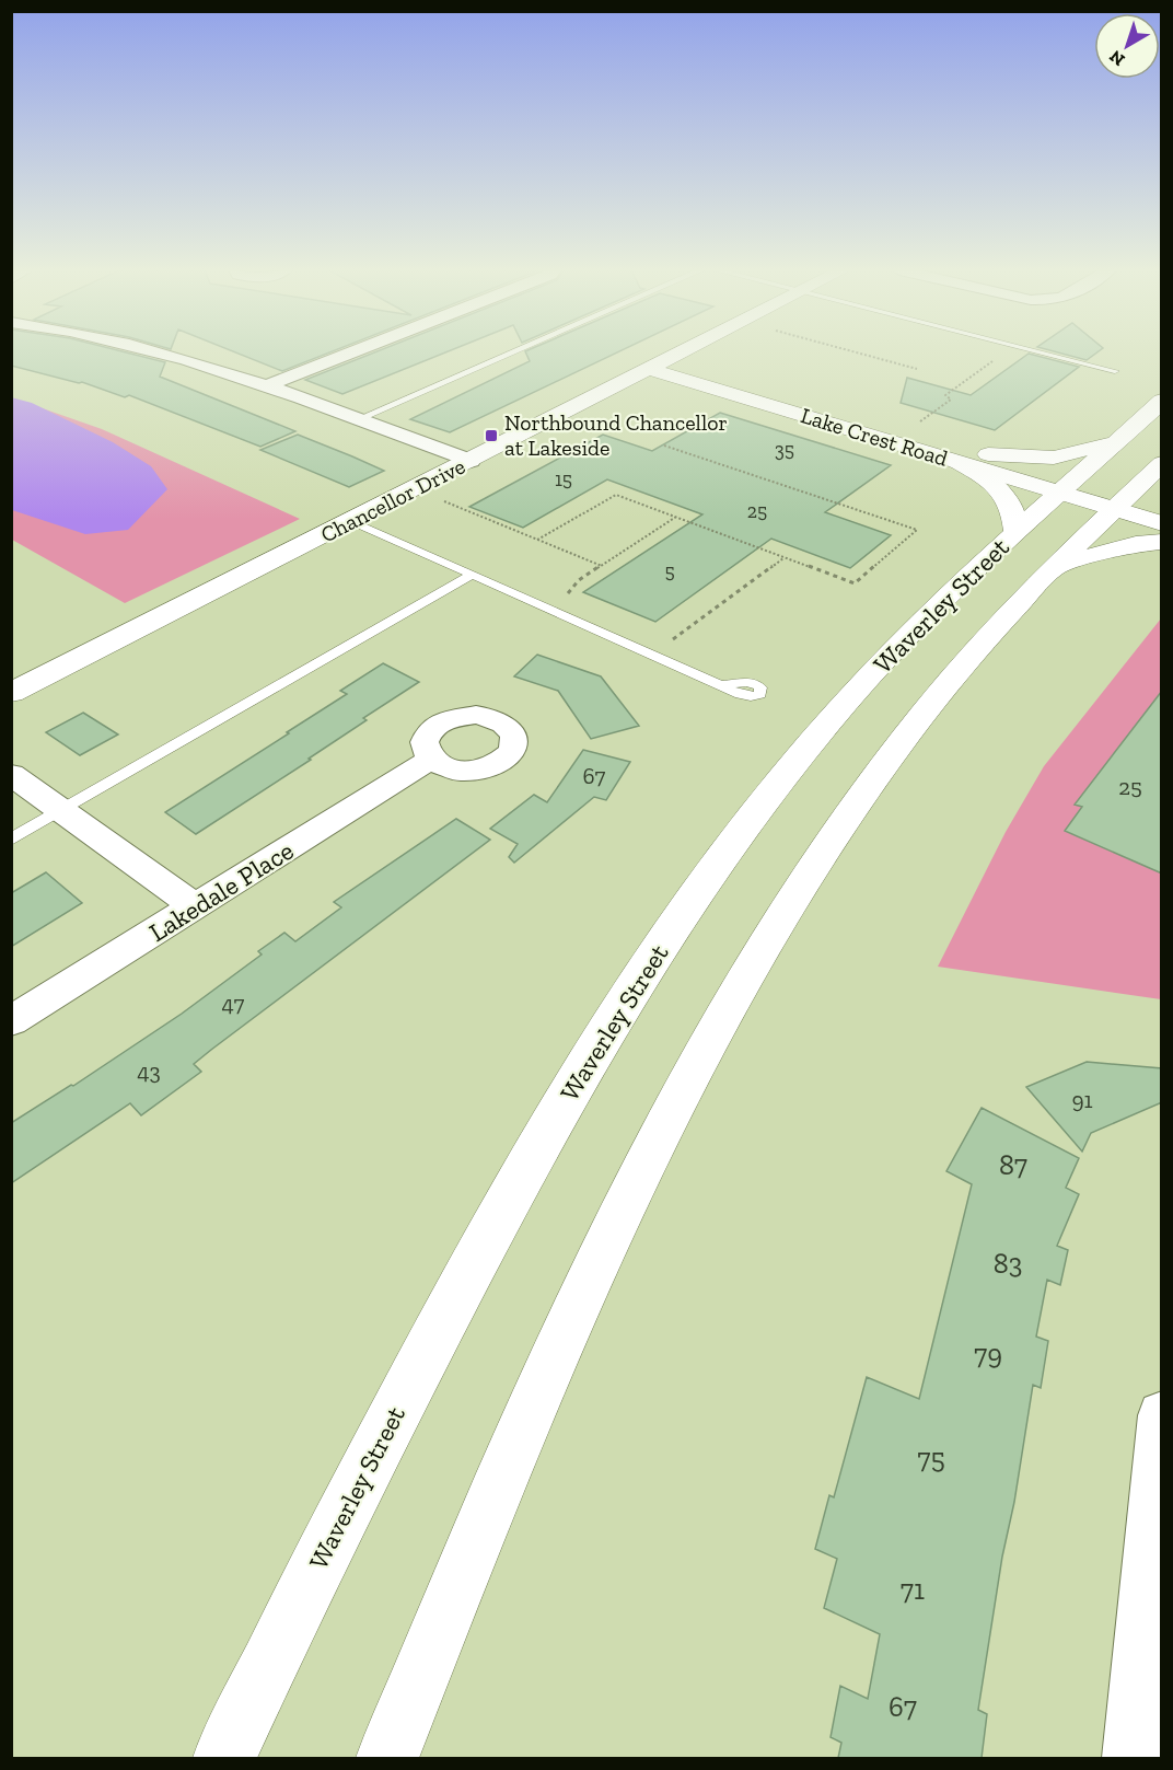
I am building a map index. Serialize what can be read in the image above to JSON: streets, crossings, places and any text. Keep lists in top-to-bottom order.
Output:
{
  "streets": {
    "main road": ["Lake Crest Road", "Chancellor Drive", "Waverley Street"],
    "street": ["Lakedale Place"]
  },
  "crossings": [
    ["Lake Crest Road", "Chancellor Drive"],
    ["Lake Crest Road", "Waverley Street"]
  ],
  "places": {
    "transit": ["Northbound Chancellor at Lakeside"]
  },
  "house_numbers": [
    "35",
    "15",
    "25",
    "5",
    "67",
    "25",
    "47",
    "43",
    "91",
    "87",
    "83",
    "79",
    "75",
    "71",
    "67"
  ],
  "north": "bottom left"
}
